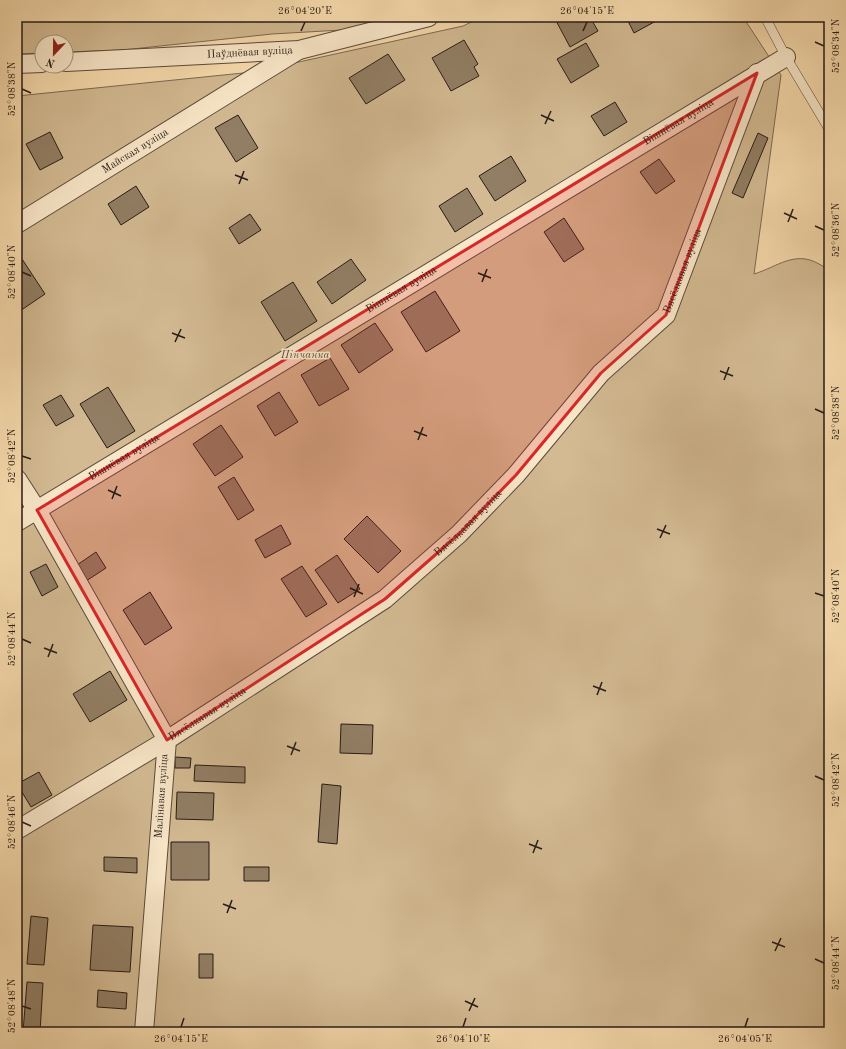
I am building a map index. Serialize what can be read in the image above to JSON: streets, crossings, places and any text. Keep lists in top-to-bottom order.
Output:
{
  "streets": {
    "street": [
      "Паўднёвая вуліца",
      "Вішнёвая вуліца",
      "Майская вуліца",
      "Вясёлкавая вуліца",
      "Малінавая вуліца"
    ]
  },
  "crossings": [
    ["Паўднёвая вуліца", "Майская вуліца"],
    ["Вішнёвая вуліца", "Вясёлкавая вуліца"],
    ["Вішнёвая вуліца", "Малінавая вуліца"],
    ["Вясёлкавая вуліца", "Малінавая вуліца"]
  ],
  "parks": ["Пінчанка"],
  "north": "bottom",
  "coordinates": [
    "26°04'20\"E",
    "26°04'15\"E",
    "52°08'34\"N",
    "52°08'38\"N",
    "52°08'36\"N",
    "52°08'40\"N",
    "52°08'42\"N",
    "52°08'44\"N",
    "52°08'46\"N",
    "52°08'48\"N",
    "26°04'10\"E",
    "26°04'05\"E"
  ]
}
